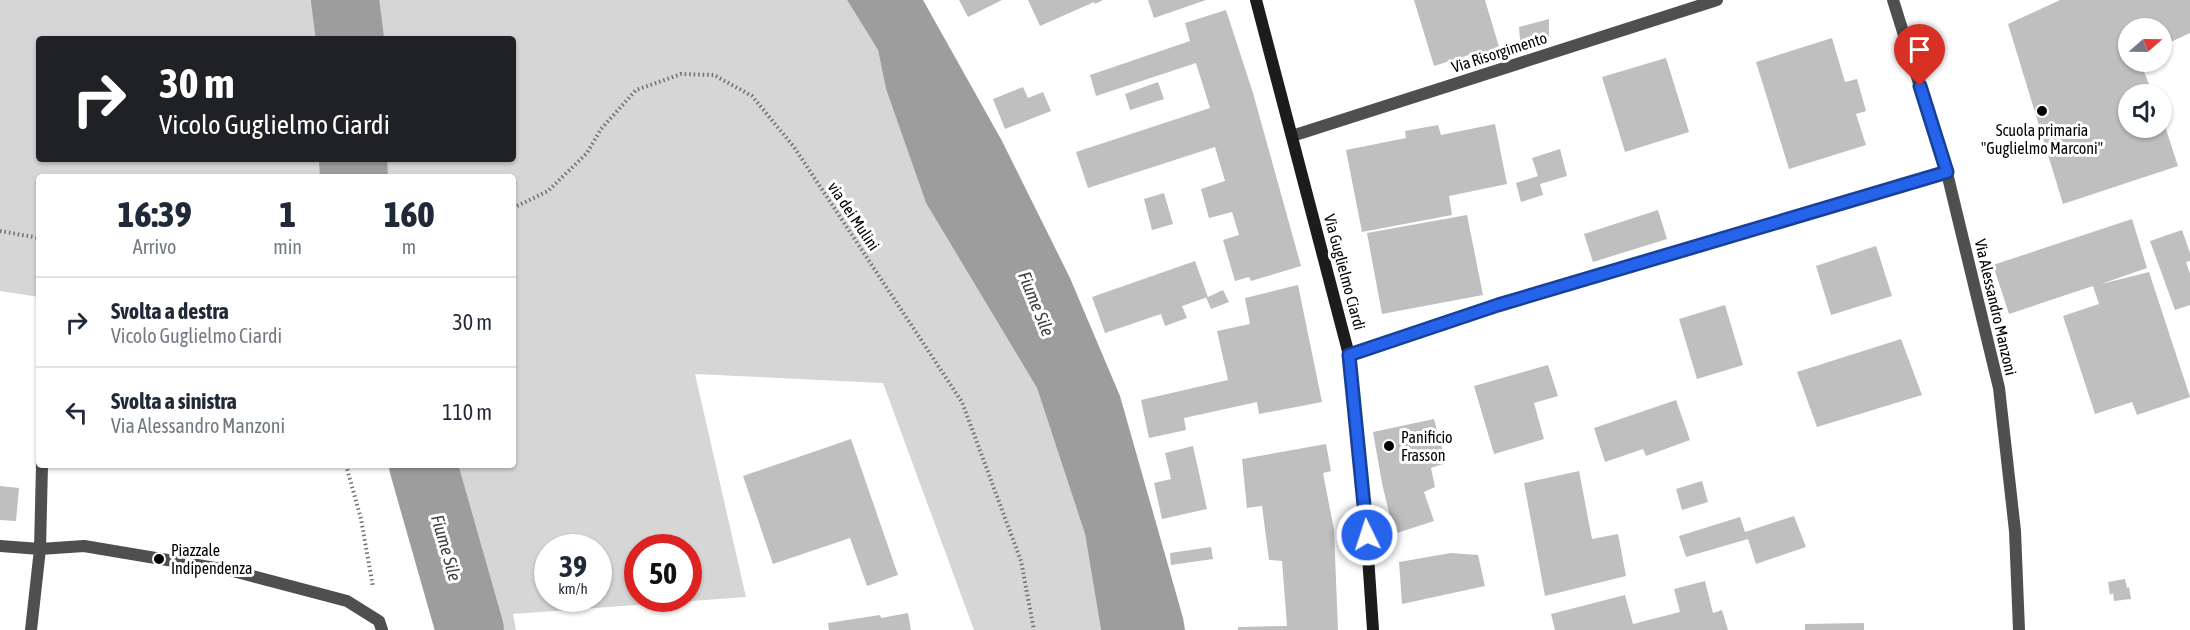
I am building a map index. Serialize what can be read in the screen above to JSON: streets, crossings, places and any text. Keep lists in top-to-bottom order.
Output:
{
  "streets": {
    "main road": ["Via Guglielmo Ciardi"],
    "street": ["Via Risorgimento", "Via Alessandro Manzoni"],
    "path": ["via dei Mulini"]
  },
  "crossings": [
    ["Via Risorgimento", "Via Guglielmo Ciardi"]
  ],
  "water": ["Fiume Sile"],
  "places": ["Scuola primaria \"Guglielmo Marconi\"", "Panificio Frasson", "Piazzale Indipendenza"],
  "north": "right",
  "page": {
    "turn": ["30 m", "Vicolo Guglielmo Ciardi"],
    "eta": [
      "16:39",
      "Arrivo",
      "1",
      "min",
      "160",
      "m"
    ],
    "list": [
      {
        "name": "Svolta a destra",
        "note": "Vicolo Guglielmo Ciardi",
        "value": "30 m"
      },
      {
        "name": "Svolta a sinistra",
        "note": "Via Alessandro Manzoni",
        "value": "110 m"
      }
    ],
    "speed": "39 km/h",
    "limit": "50"
  }
}
